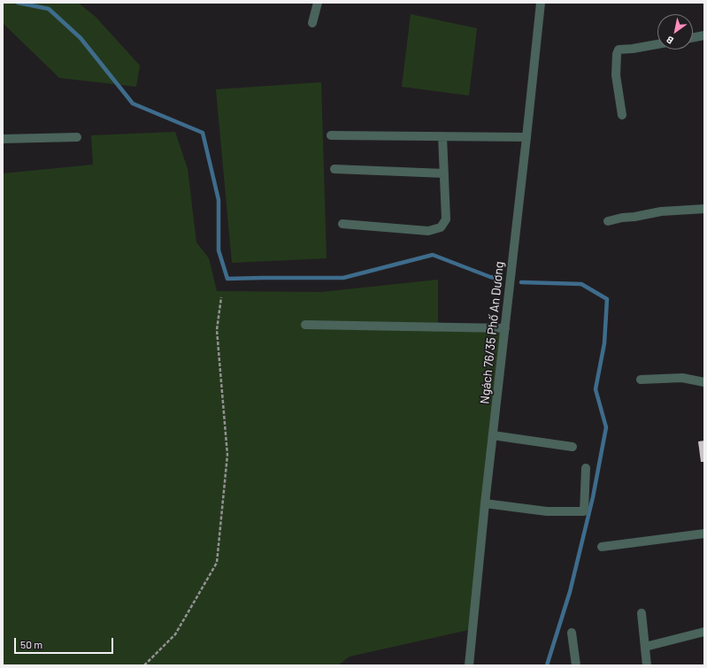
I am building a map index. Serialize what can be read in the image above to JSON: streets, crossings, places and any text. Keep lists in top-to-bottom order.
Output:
{
  "streets": {
    "street": ["Ngách 76/35 Phố An Dương"]
  },
  "scale_bar": "50 m",
  "north": "bottom left"
}
